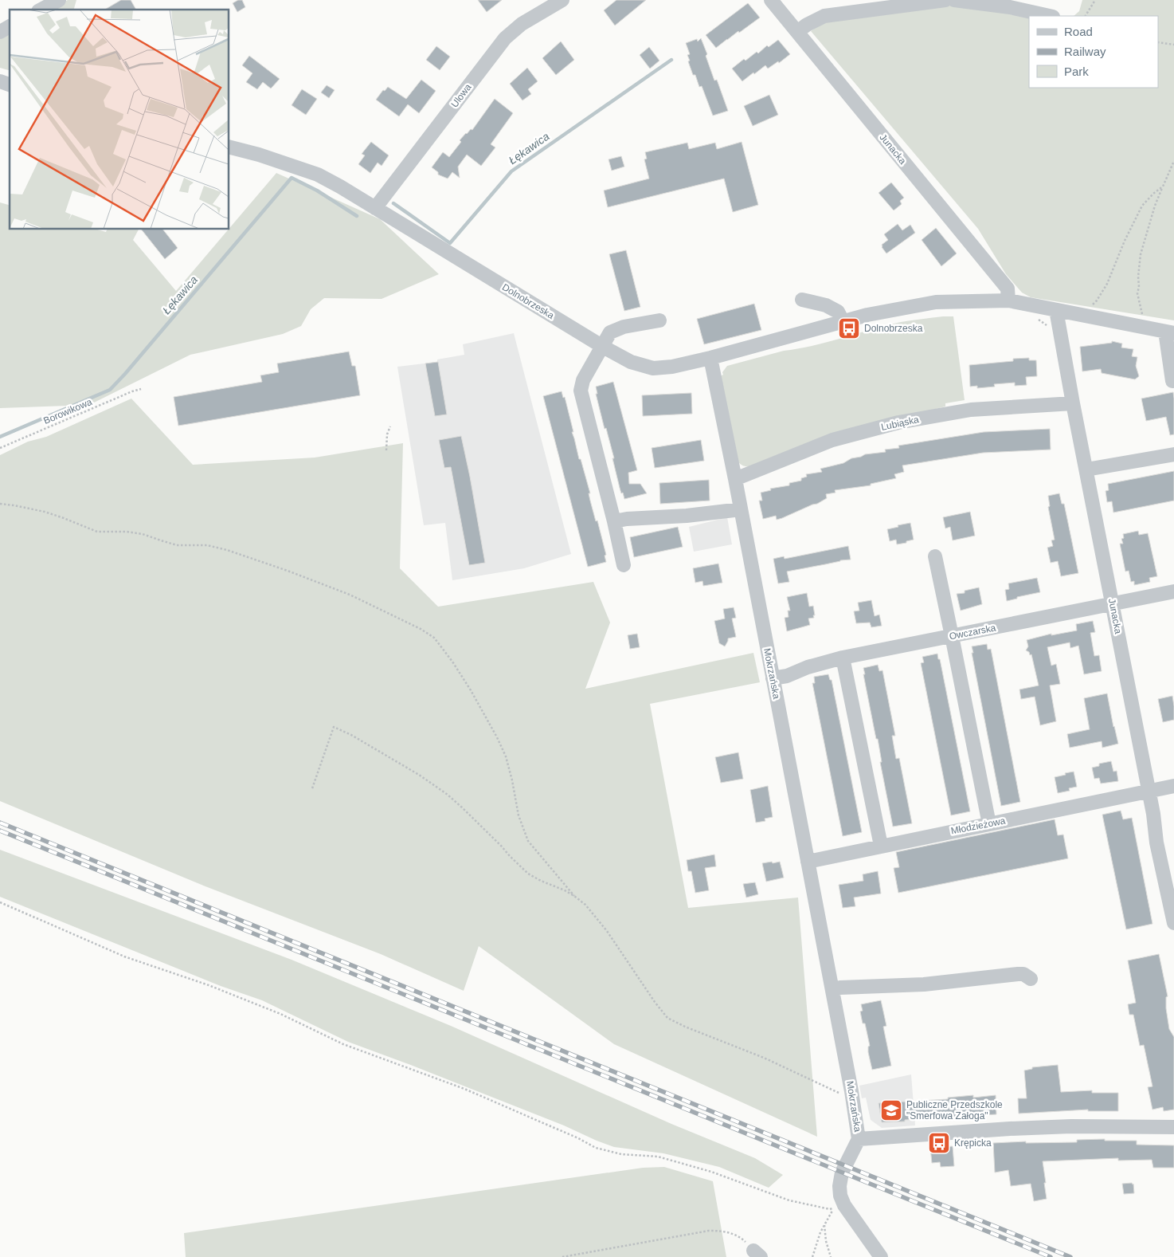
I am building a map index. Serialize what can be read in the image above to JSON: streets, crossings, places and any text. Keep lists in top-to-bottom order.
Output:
{
  "streets": {
    "street": [
      "Ulowa",
      "Junacka",
      "Dolnobrzeska",
      "Lubiąska",
      "Owczarska",
      "Mokrzańska",
      "Młodzieżowa"
    ],
    "path": ["Borowikowa"]
  },
  "crossings": [
    ["Ulowa", "Dolnobrzeska"],
    ["Junacka", "Dolnobrzeska"],
    ["Junacka", "Lubiąska"],
    ["Junacka", "Owczarska"],
    ["Junacka", "Młodzieżowa"],
    ["Dolnobrzeska", "Mokrzańska"],
    ["Lubiąska", "Mokrzańska"],
    ["Owczarska", "Mokrzańska"],
    ["Mokrzańska", "Młodzieżowa"]
  ],
  "water": ["Łękawica"],
  "places": {
    "bus stop": ["Dolnobrzeska", "Krępicka"],
    "school or university": ["Publiczne Przedszkole \"Smerfowa Załoga\""]
  },
  "legend": ["Road", "Railway", "Park"]
}
